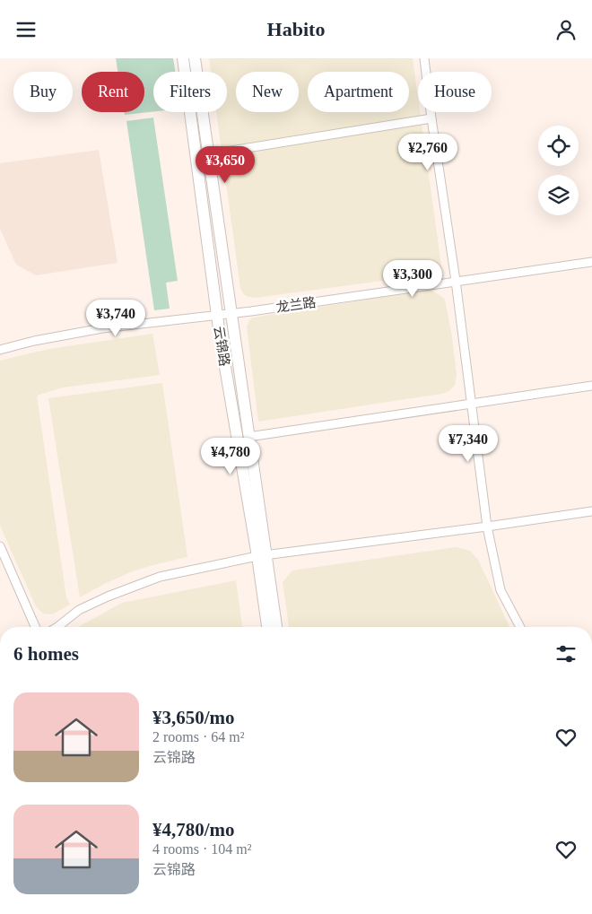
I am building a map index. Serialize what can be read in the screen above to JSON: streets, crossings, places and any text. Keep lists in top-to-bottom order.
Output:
{
  "streets": {
    "main road": ["云锦路"],
    "street": ["龙兰路"]
  },
  "crossings": [
    ["龙兰路", "云锦路"]
  ],
  "page": {
    "header": "Habito",
    "chip": [
      "Buy",
      "Rent",
      "Filters",
      "New",
      "Apartment",
      "House"
    ],
    "price": [
      "¥2,760",
      "¥3,650",
      "¥3,300",
      "¥3,740",
      "¥7,340",
      "¥4,780"
    ],
    "heading": "6 homes",
    "list": [
      {
        "name": "¥3,650/mo",
        "note": "2 rooms · 64 m² · 云锦路"
      },
      {
        "name": "¥4,780/mo",
        "note": "4 rooms · 104 m² · 云锦路"
      }
    ]
  }
}
